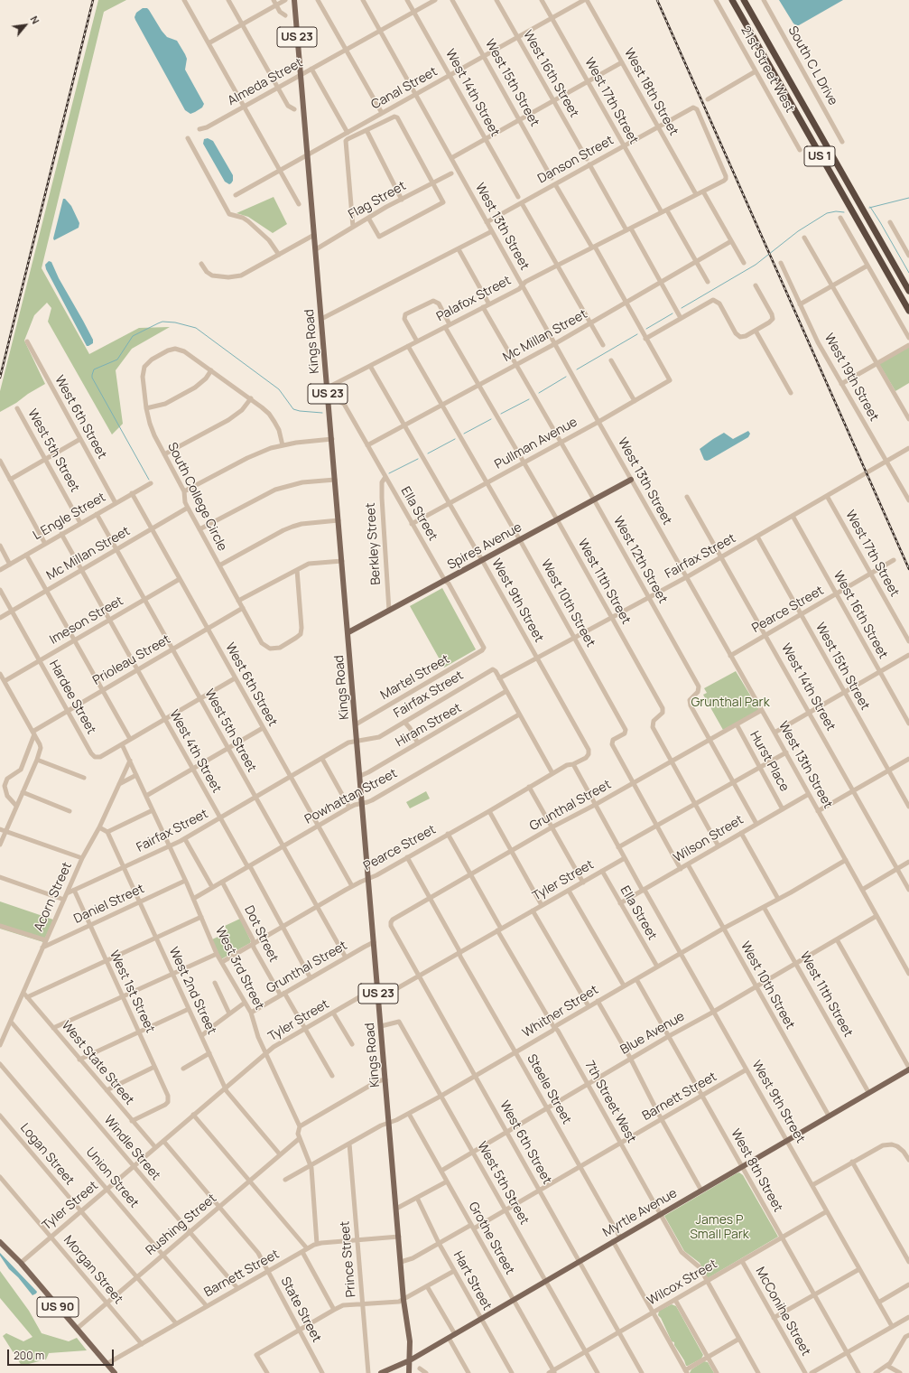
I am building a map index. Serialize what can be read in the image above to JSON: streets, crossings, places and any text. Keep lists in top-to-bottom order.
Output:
{
  "streets": {
    "highway": ["US 1"],
    "main road": [
      "US 23",
      "Kings Road",
      "Spires Avenue",
      "Myrtle Avenue",
      "US 90"
    ],
    "street": [
      "South C L Drive",
      "21st Street West",
      "West 16th Street",
      "Almeda Street",
      "West 15th Street",
      "Canal Street",
      "West 18th Street",
      "West 14th Street",
      "West 17th Street",
      "Danson Street",
      "Flag Street",
      "West 13th Street",
      "Palafox Street",
      "Mc Millan Street",
      "West 19th Street",
      "West 6th Street",
      "Pullman Avenue",
      "West 5th Street",
      "South College Circle",
      "Ella Street",
      "L Engle Street",
      "Berkley Street",
      "Fairfax Street",
      "West 12th Street",
      "West 11th Street",
      "West 9th Street",
      "West 10th Street",
      "Pearce Street",
      "Imeson Street",
      "Prioleau Street",
      "Martel Street",
      "Hardee Street",
      "Hiram Street",
      "West 4th Street",
      "Hurst Place",
      "Powhattan Street",
      "Grunthal Street",
      "Wilson Street",
      "Tyler Street",
      "Acorn Street",
      "Daniel Street",
      "Dot Street",
      "West 3rd Street",
      "West 2nd Street",
      "West 1st Street",
      "Whitner Street",
      "Blue Avenue",
      "West State Street",
      "Steele Street",
      "Barnett Street",
      "7th Street West",
      "Windle Street",
      "Logan Street",
      "West 8th Street",
      "Union Street",
      "Rushing Street",
      "Grothe Street",
      "Prince Street",
      "Morgan Street",
      "Hart Street",
      "Wilcox Street",
      "State Street",
      "McConihe Street"
    ]
  },
  "crossings": [
    ["West 16th Street", "Canal Street"],
    ["West 16th Street", "Fairfax Street"],
    ["West 16th Street", "Pearce Street"],
    ["Almeda Street", "West 14th Street"],
    ["Almeda Street", "West 13th Street"],
    ["Almeda Street", "Kings Road"],
    ["West 15th Street", "Canal Street"],
    ["West 15th Street", "Fairfax Street"],
    ["West 15th Street", "Pearce Street"],
    ["Canal Street", "West 18th Street"],
    ["Canal Street", "West 14th Street"],
    ["Canal Street", "West 17th Street"],
    ["Canal Street", "West 13th Street"],
    ["Canal Street", "Kings Road"],
    ["West 18th Street", "Danson Street"],
    ["West 18th Street", "Palafox Street"],
    ["West 14th Street", "Fairfax Street"],
    ["West 14th Street", "Pearce Street"],
    ["West 17th Street", "Danson Street"],
    ["West 17th Street", "Palafox Street"],
    ["West 17th Street", "Fairfax Street"],
    ["West 17th Street", "Pearce Street"],
    ["Danson Street", "West 13th Street"],
    ["Danson Street", "Palafox Street"],
    ["Flag Street", "Kings Road"],
    ["West 13th Street", "Palafox Street"],
    ["West 13th Street", "Mc Millan Street"],
    ["West 13th Street", "Pullman Avenue"],
    ["West 13th Street", "Spires Avenue"],
    ["West 13th Street", "Fairfax Street"],
    ["West 13th Street", "Pearce Street"],
    ["West 13th Street", "Grunthal Street"],
    ["West 13th Street", "Wilson Street"],
    ["West 13th Street", "Whitner Street"],
    ["West 13th Street", "Blue Avenue"],
    ["Palafox Street", "Kings Road"],
    ["Palafox Street", "West 12th Street"],
    ["Palafox Street", "West 11th Street"],
    ["Palafox Street", "West 9th Street"],
    ["Palafox Street", "West 10th Street"],
    ["Mc Millan Street", "West 6th Street"],
    ["Mc Millan Street", "West 5th Street"],
    ["Mc Millan Street", "South College Circle"],
    ["Mc Millan Street", "Ella Street"],
    ["Mc Millan Street", "West 12th Street"],
    ["Mc Millan Street", "West 11th Street"],
    ["Mc Millan Street", "West 9th Street"],
    ["Mc Millan Street", "West 10th Street"],
    ["Mc Millan Street", "Hardee Street"],
    ["Mc Millan Street", "West 4th Street"],
    ["Kings Road", "West 5th Street"],
    ["Kings Road", "Ella Street"],
    ["Kings Road", "Spires Avenue"],
    ["Kings Road", "Fairfax Street"],
    ["Kings Road", "Pearce Street"],
    ["Kings Road", "Martel Street"],
    ["Kings Road", "Hiram Street"],
    ["Kings Road", "Powhattan Street"],
    ["Kings Road", "Grunthal Street"],
    ["Kings Road", "Tyler Street"],
    ["Kings Road", "Whitner Street"],
    ["Kings Road", "Barnett Street"],
    ["Kings Road", "Myrtle Avenue"],
    ["West 19th Street", "Fairfax Street"],
    ["West 6th Street", "L Engle Street"],
    ["West 6th Street", "Fairfax Street"],
    ["West 6th Street", "Pearce Street"],
    ["West 6th Street", "Imeson Street"],
    ["West 6th Street", "Prioleau Street"],
    ["West 6th Street", "Powhattan Street"],
    ["West 6th Street", "Grunthal Street"],
    ["West 6th Street", "Tyler Street"],
    ["West 6th Street", "Whitner Street"],
    ["West 6th Street", "Blue Avenue"],
    ["West 6th Street", "Barnett Street"],
    ["West 6th Street", "Myrtle Avenue"],
    ["West 6th Street", "Wilcox Street"],
    ["Pullman Avenue", "Ella Street"],
    ["Pullman Avenue", "West 12th Street"],
    ["Pullman Avenue", "West 11th Street"],
    ["Pullman Avenue", "West 9th Street"],
    ["Pullman Avenue", "West 10th Street"],
    ["West 5th Street", "L Engle Street"],
    ["West 5th Street", "Fairfax Street"],
    ["West 5th Street", "Pearce Street"],
    ["West 5th Street", "Imeson Street"],
    ["West 5th Street", "Prioleau Street"],
    ["West 5th Street", "Powhattan Street"],
    ["West 5th Street", "Grunthal Street"],
    ["West 5th Street", "Whitner Street"],
    ["West 5th Street", "Blue Avenue"],
    ["West 5th Street", "Barnett Street"],
    ["West 5th Street", "Myrtle Avenue"],
    ["West 5th Street", "Wilcox Street"],
    ["South College Circle", "Prioleau Street"],
    ["Ella Street", "Berkley Street"],
    ["Ella Street", "Spires Avenue"],
    ["Ella Street", "Martel Street"],
    ["Ella Street", "Wilson Street"],
    ["Ella Street", "Tyler Street"],
    ["Ella Street", "Whitner Street"],
    ["L Engle Street", "West 4th Street"],
    ["Berkley Street", "Spires Avenue"],
    ["Spires Avenue", "West 12th Street"],
    ["Spires Avenue", "West 11th Street"],
    ["Spires Avenue", "West 9th Street"],
    ["Spires Avenue", "West 10th Street"],
    ["Fairfax Street", "West 12th Street"],
    ["Fairfax Street", "West 11th Street"],
    ["Fairfax Street", "West 9th Street"],
    ["Fairfax Street", "West 10th Street"],
    ["Fairfax Street", "West 4th Street"],
    ["Fairfax Street", "Acorn Street"],
    ["Fairfax Street", "West 3rd Street"],
    ["Fairfax Street", "West 2nd Street"],
    ["Fairfax Street", "West 1st Street"],
    ["West 12th Street", "Grunthal Street"],
    ["West 12th Street", "Wilson Street"],
    ["West 11th Street", "Grunthal Street"],
    ["West 11th Street", "Wilson Street"],
    ["West 11th Street", "Whitner Street"],
    ["West 11th Street", "Blue Avenue"],
    ["West 11th Street", "Myrtle Avenue"],
    ["West 9th Street", "Pearce Street"],
    ["West 9th Street", "Grunthal Street"],
    ["West 9th Street", "Wilson Street"],
    ["West 9th Street", "Tyler Street"],
    ["West 9th Street", "Whitner Street"],
    ["West 9th Street", "Blue Avenue"],
    ["West 9th Street", "Barnett Street"],
    ["West 9th Street", "Myrtle Avenue"],
    ["West 9th Street", "Wilcox Street"],
    ["West 10th Street", "Grunthal Street"],
    ["West 10th Street", "Wilson Street"],
    ["West 10th Street", "Whitner Street"],
    ["West 10th Street", "Blue Avenue"],
    ["West 10th Street", "Myrtle Avenue"],
    ["Pearce Street", "West 4th Street"],
    ["Pearce Street", "Dot Street"],
    ["Pearce Street", "West 3rd Street"],
    ["Pearce Street", "Steele Street"],
    ["Pearce Street", "7th Street West"],
    ["Imeson Street", "Hardee Street"],
    ["Imeson Street", "West 4th Street"],
    ["Prioleau Street", "Hardee Street"],
    ["Prioleau Street", "West 4th Street"],
    ["Hardee Street", "West 3rd Street"],
    ["West 4th Street", "Powhattan Street"],
    ["West 4th Street", "Grunthal Street"],
    ["Hurst Place", "Grunthal Street"],
    ["Hurst Place", "Wilson Street"],
    ["Powhattan Street", "Dot Street"],
    ["Powhattan Street", "West 3rd Street"],
    ["Grunthal Street", "Dot Street"],
    ["Grunthal Street", "West 3rd Street"],
    ["Grunthal Street", "Steele Street"],
    ["Grunthal Street", "7th Street West"],
    ["Tyler Street", "Dot Street"],
    ["Tyler Street", "West 3rd Street"],
    ["Tyler Street", "West 2nd Street"],
    ["Tyler Street", "West State Street"],
    ["Tyler Street", "Steele Street"],
    ["Tyler Street", "7th Street West"],
    ["Tyler Street", "Windle Street"],
    ["Tyler Street", "Logan Street"],
    ["Tyler Street", "Union Street"],
    ["Tyler Street", "Morgan Street"],
    ["Tyler Street", "US 90"],
    ["Tyler Street", "State Street"],
    ["Acorn Street", "Daniel Street"],
    ["Acorn Street", "West 3rd Street"],
    ["Acorn Street", "West State Street"],
    ["Acorn Street", "Windle Street"],
    ["Daniel Street", "West 3rd Street"],
    ["Daniel Street", "West 2nd Street"],
    ["Daniel Street", "West 1st Street"],
    ["West 3rd Street", "Whitner Street"],
    ["West 3rd Street", "Rushing Street"],
    ["West 2nd Street", "Rushing Street"],
    ["West 1st Street", "West State Street"],
    ["Whitner Street", "Steele Street"],
    ["Whitner Street", "7th Street West"],
    ["Whitner Street", "West 8th Street"],
    ["Whitner Street", "Grothe Street"],
    ["Whitner Street", "Prince Street"],
    ["Blue Avenue", "Steele Street"],
    ["Blue Avenue", "7th Street West"],
    ["Blue Avenue", "West 8th Street"],
    ["Blue Avenue", "Grothe Street"],
    ["Steele Street", "Barnett Street"],
    ["Steele Street", "Myrtle Avenue"],
    ["Barnett Street", "7th Street West"],
    ["Barnett Street", "Windle Street"],
    ["Barnett Street", "Logan Street"],
    ["Barnett Street", "West 8th Street"],
    ["Barnett Street", "Union Street"],
    ["Barnett Street", "Grothe Street"],
    ["Barnett Street", "Prince Street"],
    ["Barnett Street", "Morgan Street"],
    ["Barnett Street", "Hart Street"],
    ["Barnett Street", "US 90"],
    ["Barnett Street", "State Street"],
    ["7th Street West", "Myrtle Avenue"],
    ["7th Street West", "Wilcox Street"],
    ["Windle Street", "Rushing Street"],
    ["Logan Street", "Rushing Street"],
    ["West 8th Street", "Myrtle Avenue"],
    ["West 8th Street", "Wilcox Street"],
    ["Union Street", "Rushing Street"],
    ["Myrtle Avenue", "Grothe Street"],
    ["Myrtle Avenue", "Hart Street"],
    ["Rushing Street", "Morgan Street"],
    ["Rushing Street", "US 90"],
    ["Rushing Street", "State Street"],
    ["Grothe Street", "Wilcox Street"],
    ["Wilcox Street", "McConihe Street"]
  ],
  "parks": ["Grunthal Park", "James P Small Park"],
  "scale_bar": "200 m",
  "north": "top right"
}
